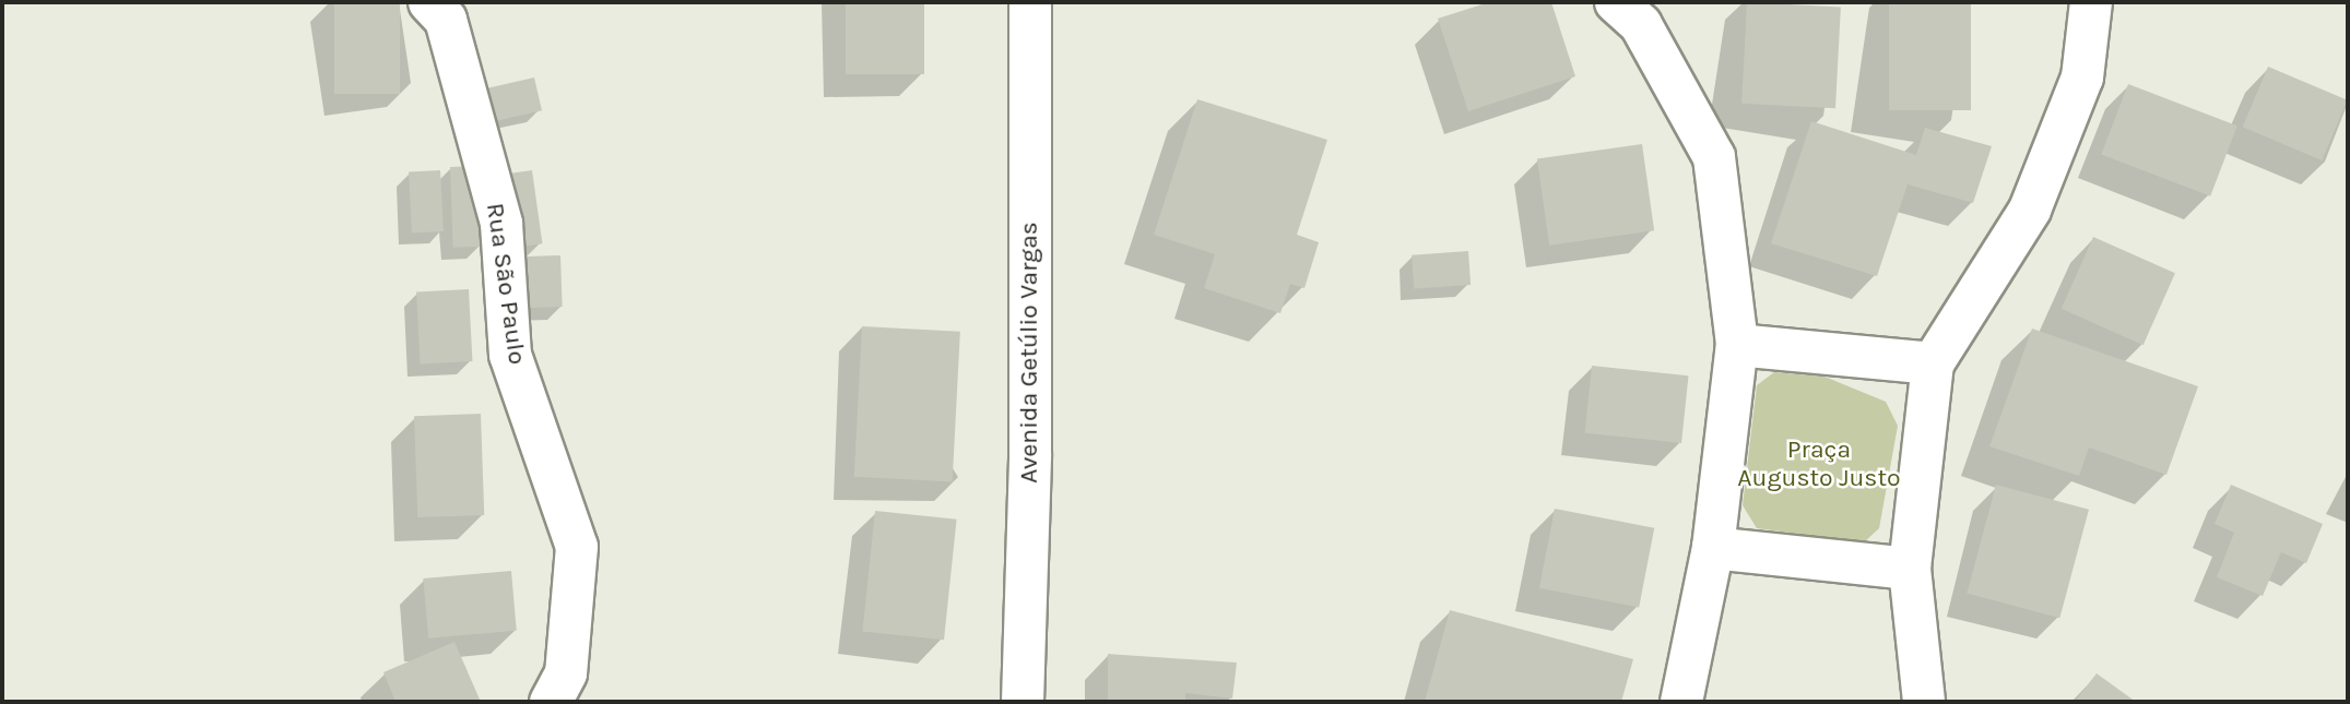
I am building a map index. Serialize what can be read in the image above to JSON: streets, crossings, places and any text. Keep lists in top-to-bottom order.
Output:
{
  "streets": {
    "street": ["Rua São Paulo", "Avenida Getúlio Vargas"]
  },
  "parks": ["Praça Augusto Justo"]
}
